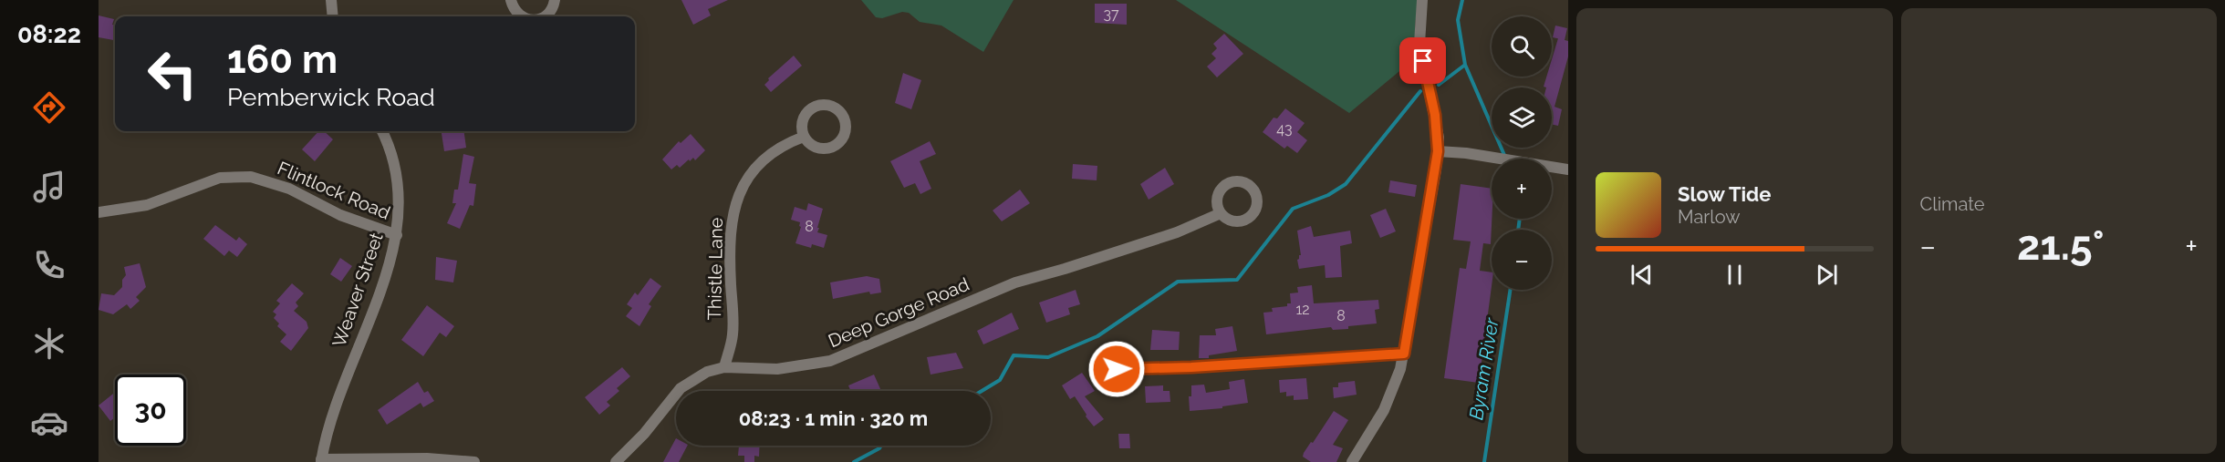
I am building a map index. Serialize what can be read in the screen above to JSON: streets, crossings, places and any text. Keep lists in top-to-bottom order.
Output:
{
  "streets": {
    "street": [
      "Flintlock Road",
      "Thistle Lane",
      "Weaver Street",
      "Deep Gorge Road"
    ]
  },
  "crossings": [
    ["Flintlock Road", "Weaver Street"],
    ["Thistle Lane", "Deep Gorge Road"]
  ],
  "water": ["Byram River"],
  "house_numbers": [
    "37",
    "43",
    "8",
    "12",
    "8"
  ],
  "page": {
    "tabs": "08:22",
    "tile": "Climate",
    "map_buttons": ["+", "−"],
    "turn": ["160 m", "Pemberwick Road"],
    "song": ["Slow Tide", "Marlow"],
    "heat": ["−", "21.5°", "+"],
    "limit": "30",
    "trip": "08:23 · 1 min · 320 m"
  }
}
